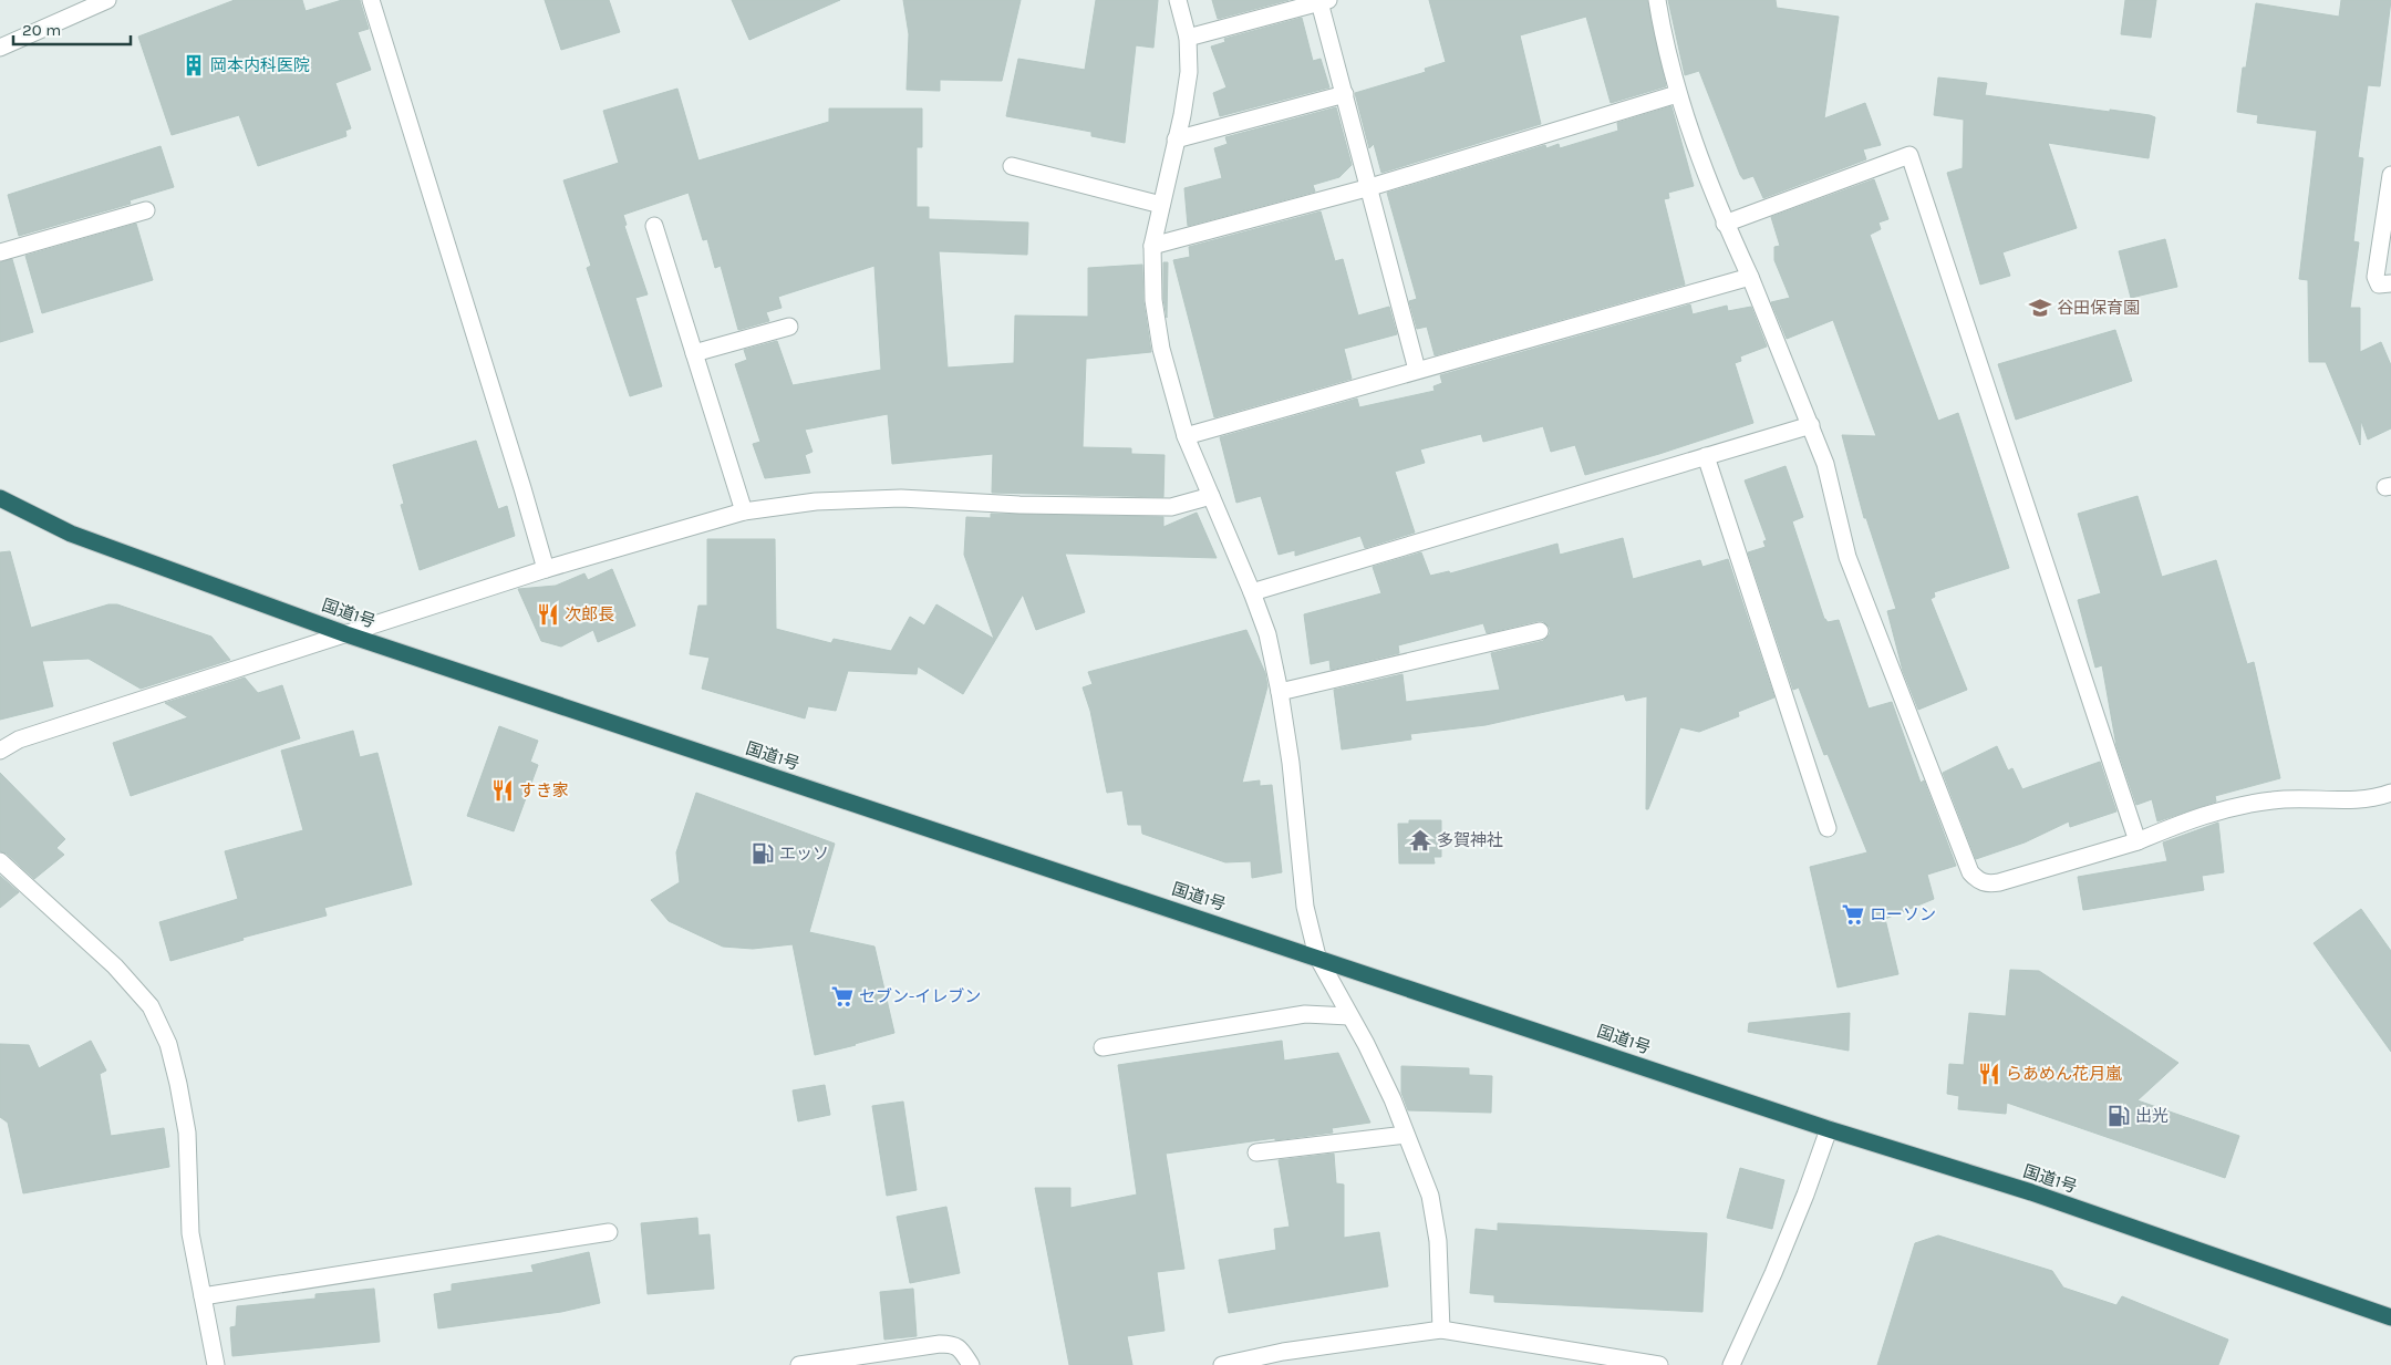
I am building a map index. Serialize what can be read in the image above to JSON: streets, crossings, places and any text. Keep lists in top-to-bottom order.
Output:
{
  "streets": {
    "highway": ["国道1号"]
  },
  "places": {
    "building": ["岡本内科医院"],
    "school or university": ["谷田保育園"],
    "restaurant": ["次郎長", "すき家", "らあめん花月嵐"],
    "temple": ["多賀神社"],
    "fuel station": ["エッソ", "出光"],
    "supermarket": ["ローソン", "セブン-イレブン"]
  },
  "scale_bar": "20 m"
}
